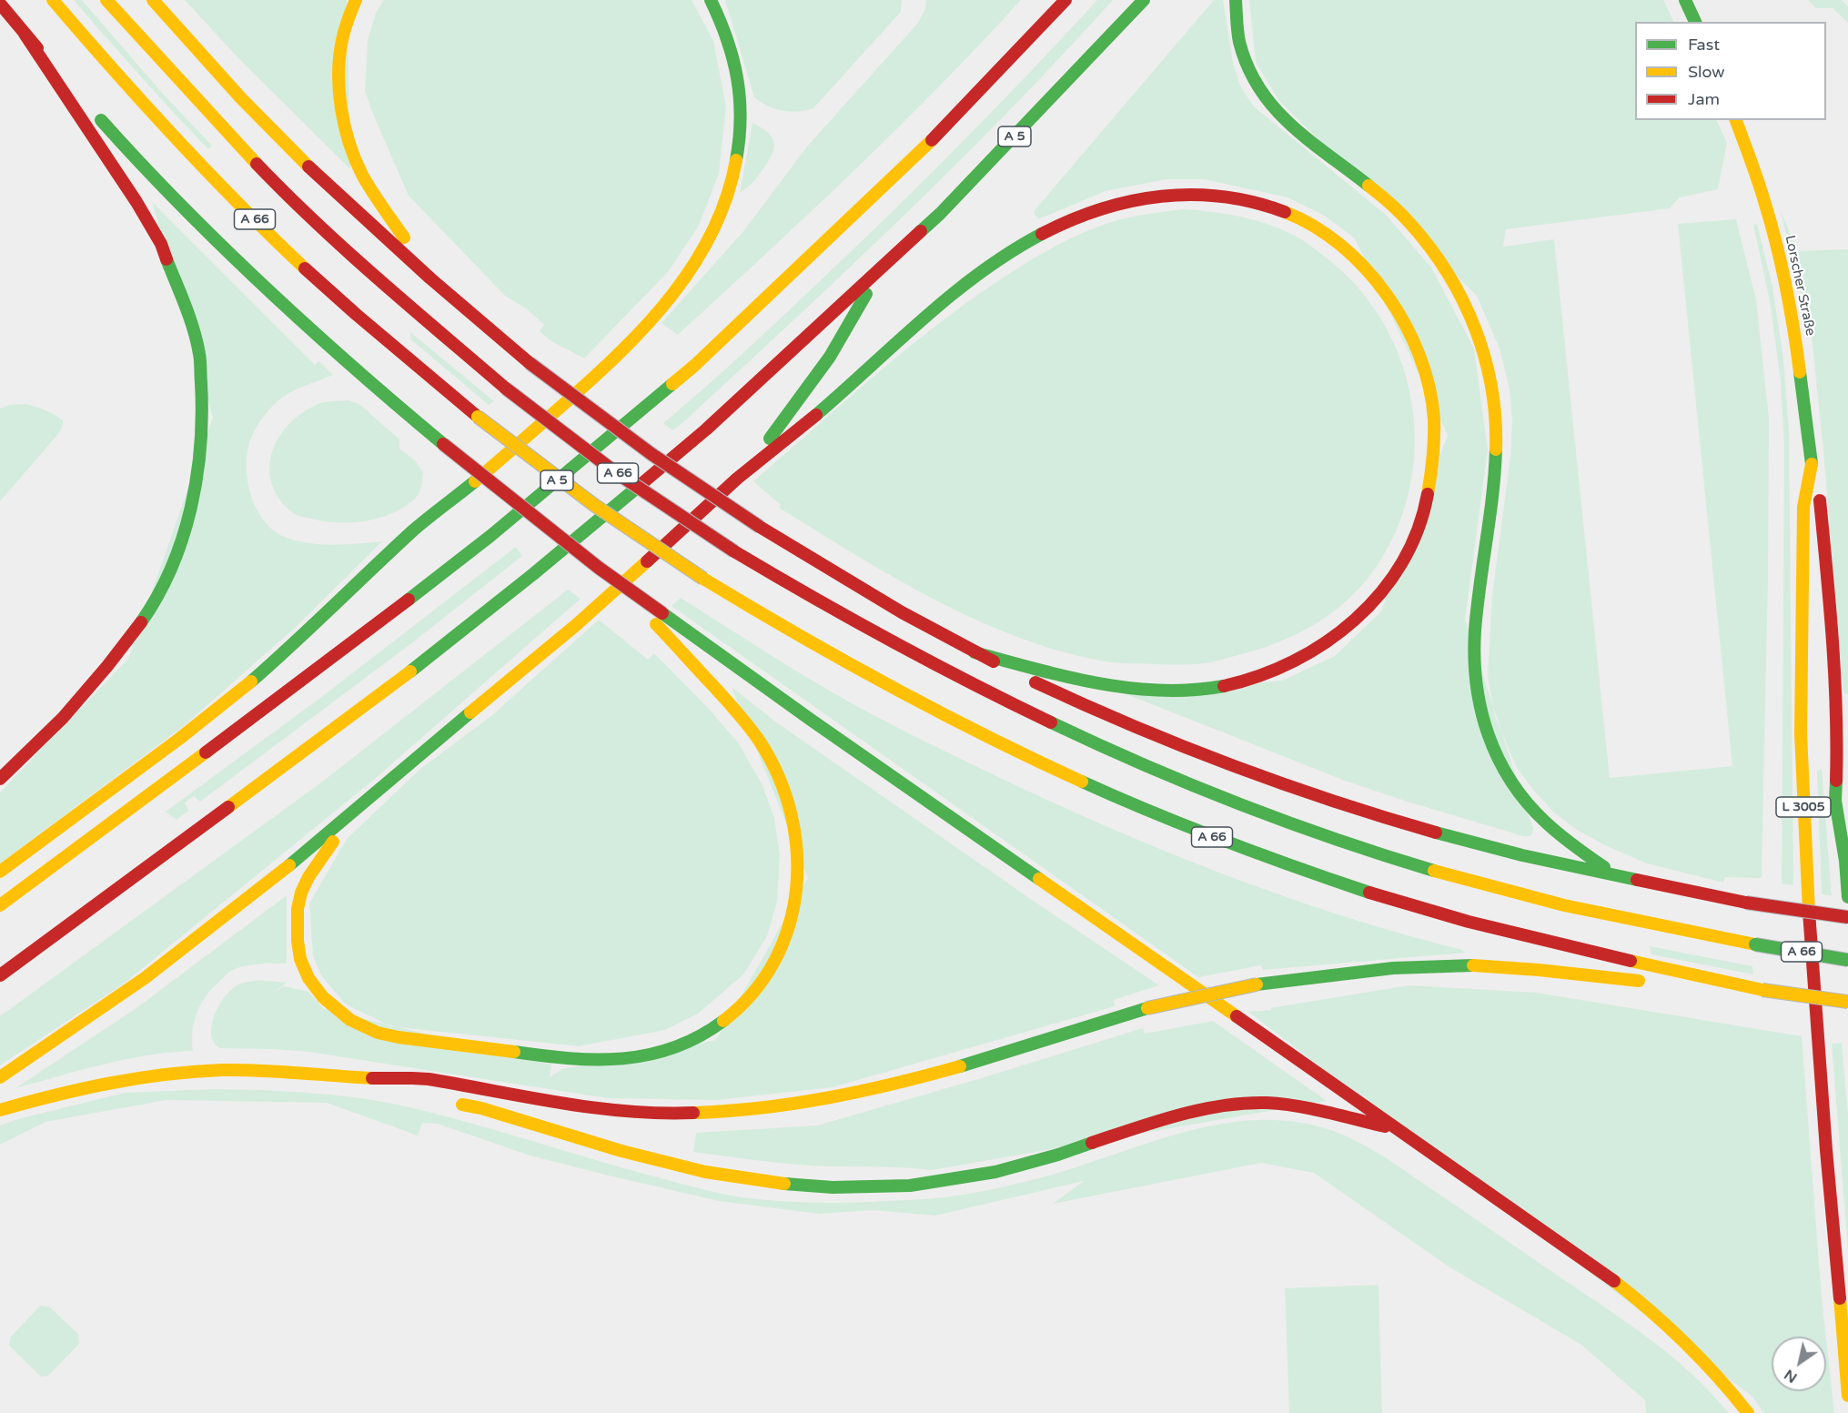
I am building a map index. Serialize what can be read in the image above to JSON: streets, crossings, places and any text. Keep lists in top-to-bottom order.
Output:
{
  "streets": {
    "main road": [
      "A 5",
      "A 66",
      "Lorscher Straße",
      "L 3005"
    ]
  },
  "crossings": [
    ["Lorscher Straße", "L 3005"]
  ],
  "legend": ["Fast", "Slow", "Jam"],
  "north": "bottom left"
}
